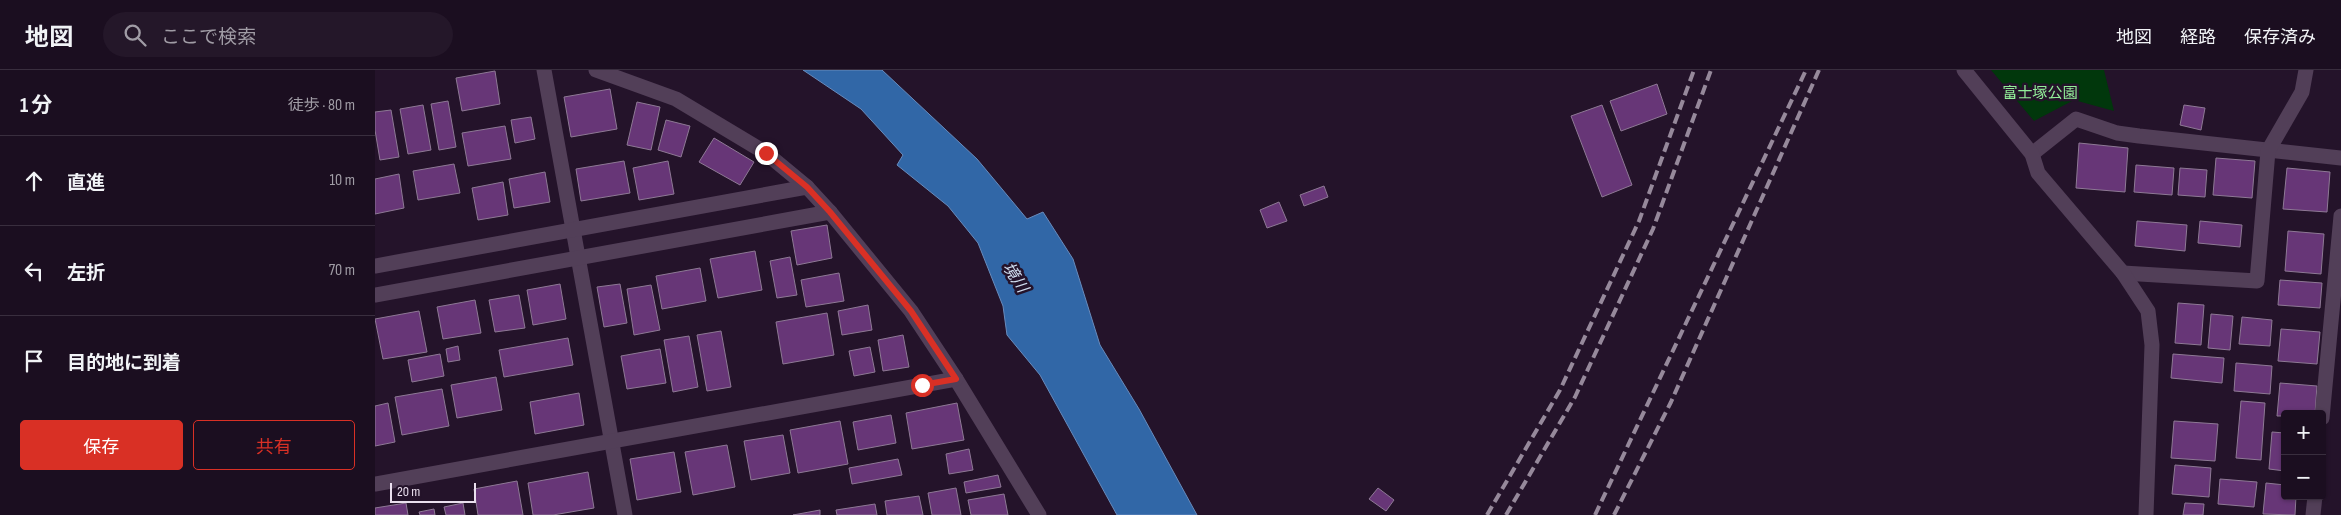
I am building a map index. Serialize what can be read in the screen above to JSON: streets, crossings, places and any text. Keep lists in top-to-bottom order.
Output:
{
  "water": ["境川"],
  "parks": ["富士塚公園"],
  "scale_bar": "20 m",
  "page": {
    "header": "地図",
    "search": "ここで検索",
    "nav": ["地図", "経路", "保存済み"],
    "heading": ["1 分", "徒歩 · 80 m"],
    "list": [
      ["直進", "10 m"],
      ["左折", "70 m"],
      "目的地に到着"
    ],
    "buttons": ["保存", "共有"],
    "map_buttons": ["+", "−"],
    "scale": "20 m"
  }
}
